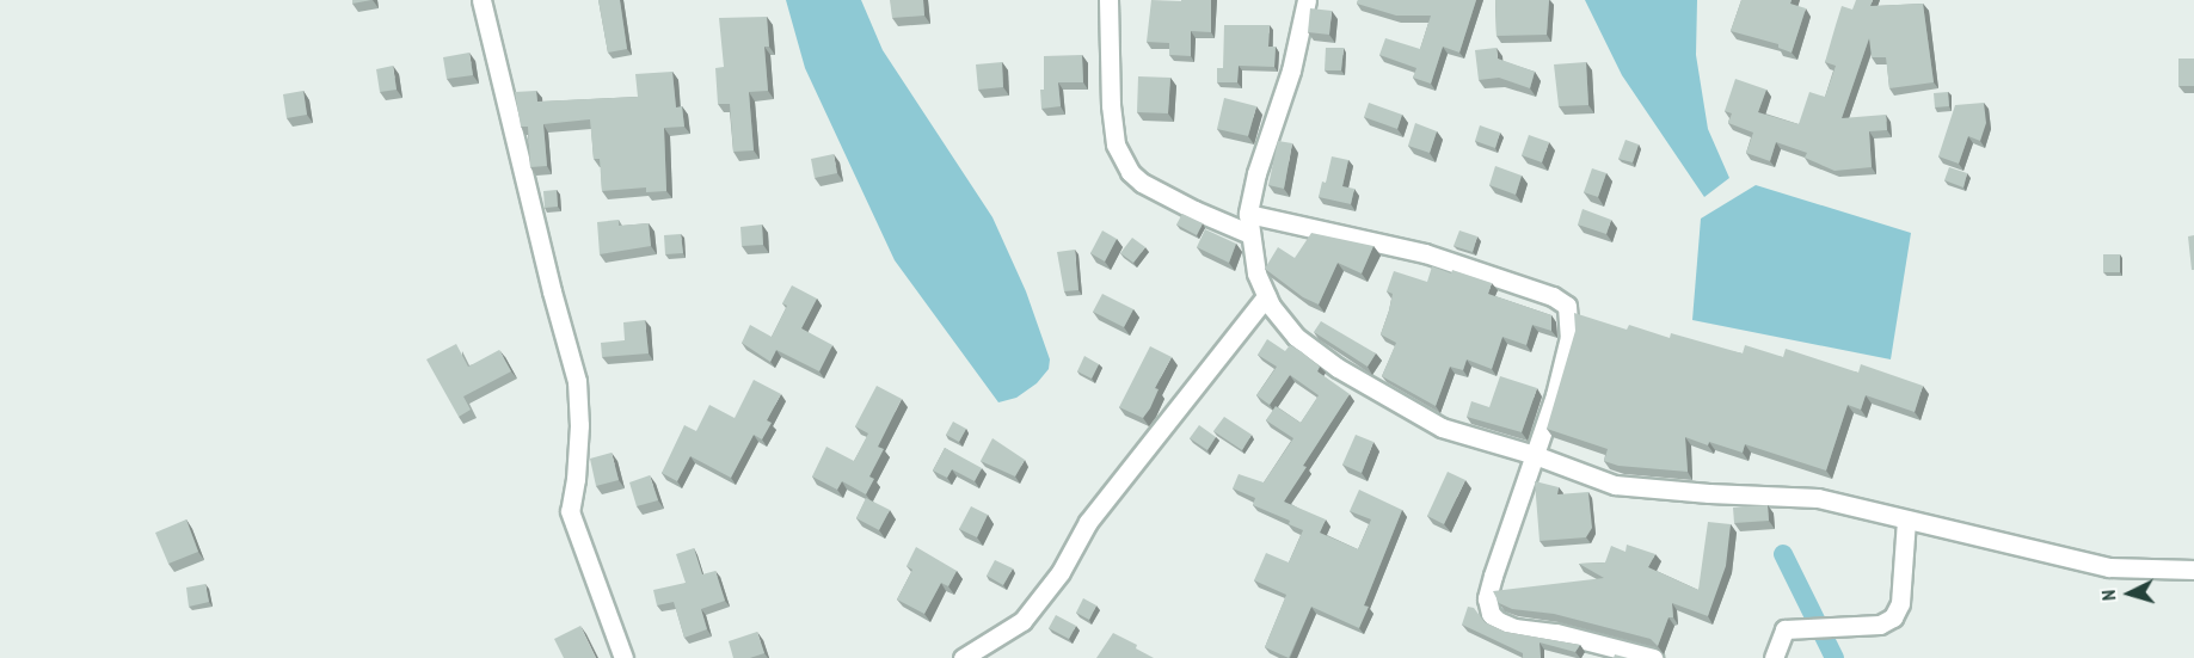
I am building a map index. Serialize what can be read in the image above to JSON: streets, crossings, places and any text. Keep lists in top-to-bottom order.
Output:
{
  "north": "left"
}
